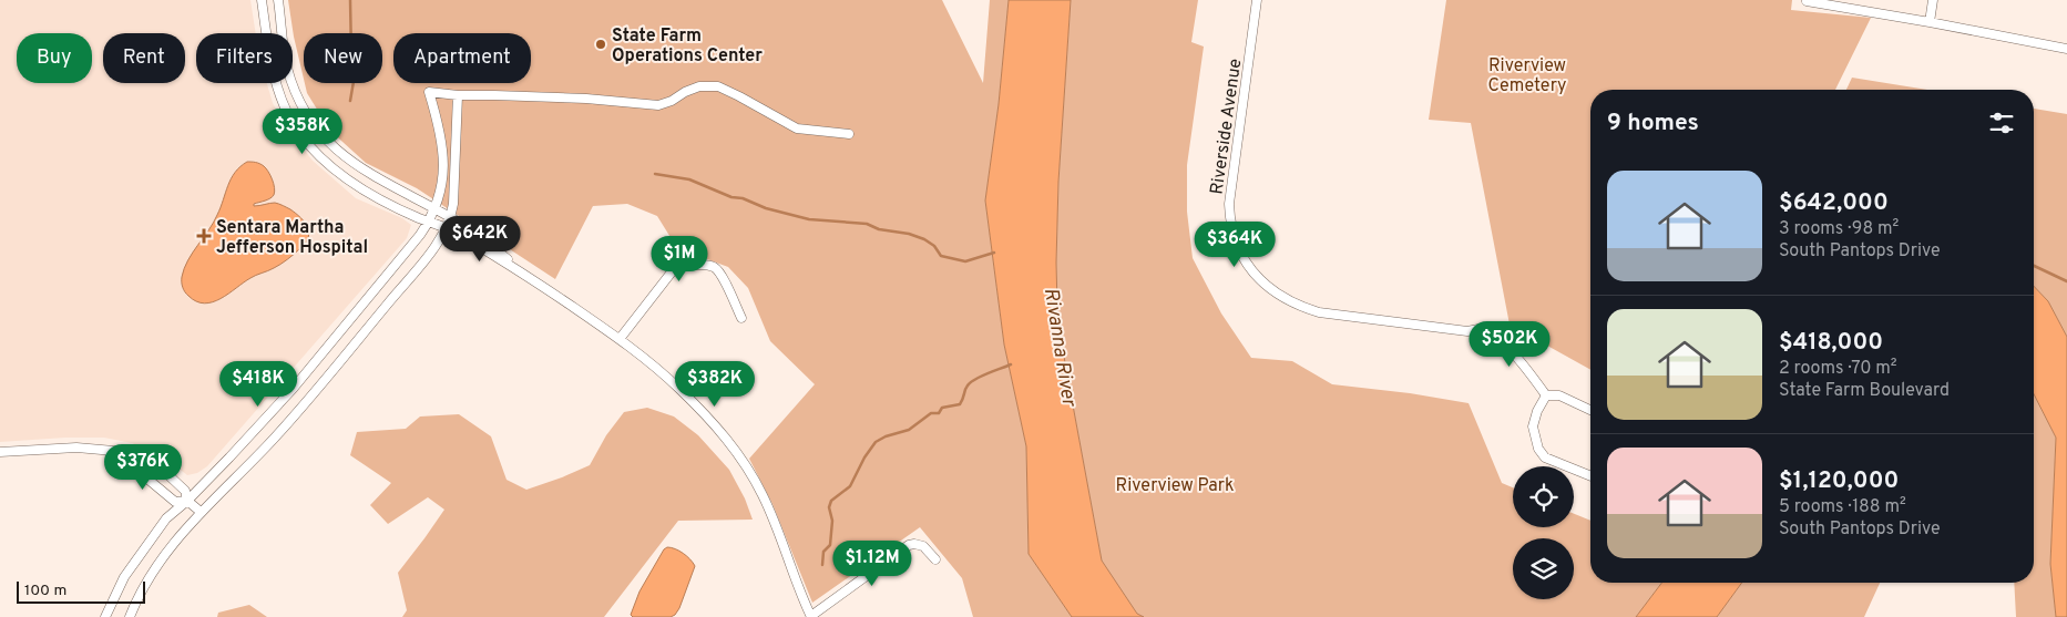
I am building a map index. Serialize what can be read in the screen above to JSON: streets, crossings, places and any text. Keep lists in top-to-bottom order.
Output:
{
  "streets": {
    "street": ["Riverside Avenue"]
  },
  "water": ["Rivanna River"],
  "parks": ["Riverview Cemetery", "Riverview Park"],
  "places": {
    "other": ["State Farm Operations Center"],
    "health": ["Sentara Martha Jefferson Hospital"]
  },
  "scale_bar": "100 m",
  "page": {
    "chip": [
      "Buy",
      "Rent",
      "Filters",
      "New",
      "Apartment"
    ],
    "heading": "9 homes",
    "price": [
      "$358K",
      "$642K",
      "$364K",
      "$1M",
      "$502K",
      "$418K",
      "$382K",
      "$376K",
      "$1.12M"
    ],
    "list": [
      {
        "name": "$642,000",
        "note": "3 rooms · 98 m² · South Pantops Drive"
      },
      {
        "name": "$418,000",
        "note": "2 rooms · 70 m² · State Farm Boulevard"
      },
      {
        "name": "$1,120,000",
        "note": "5 rooms · 188 m² · South Pantops Drive"
      }
    ],
    "scale": "100 m"
  }
}
